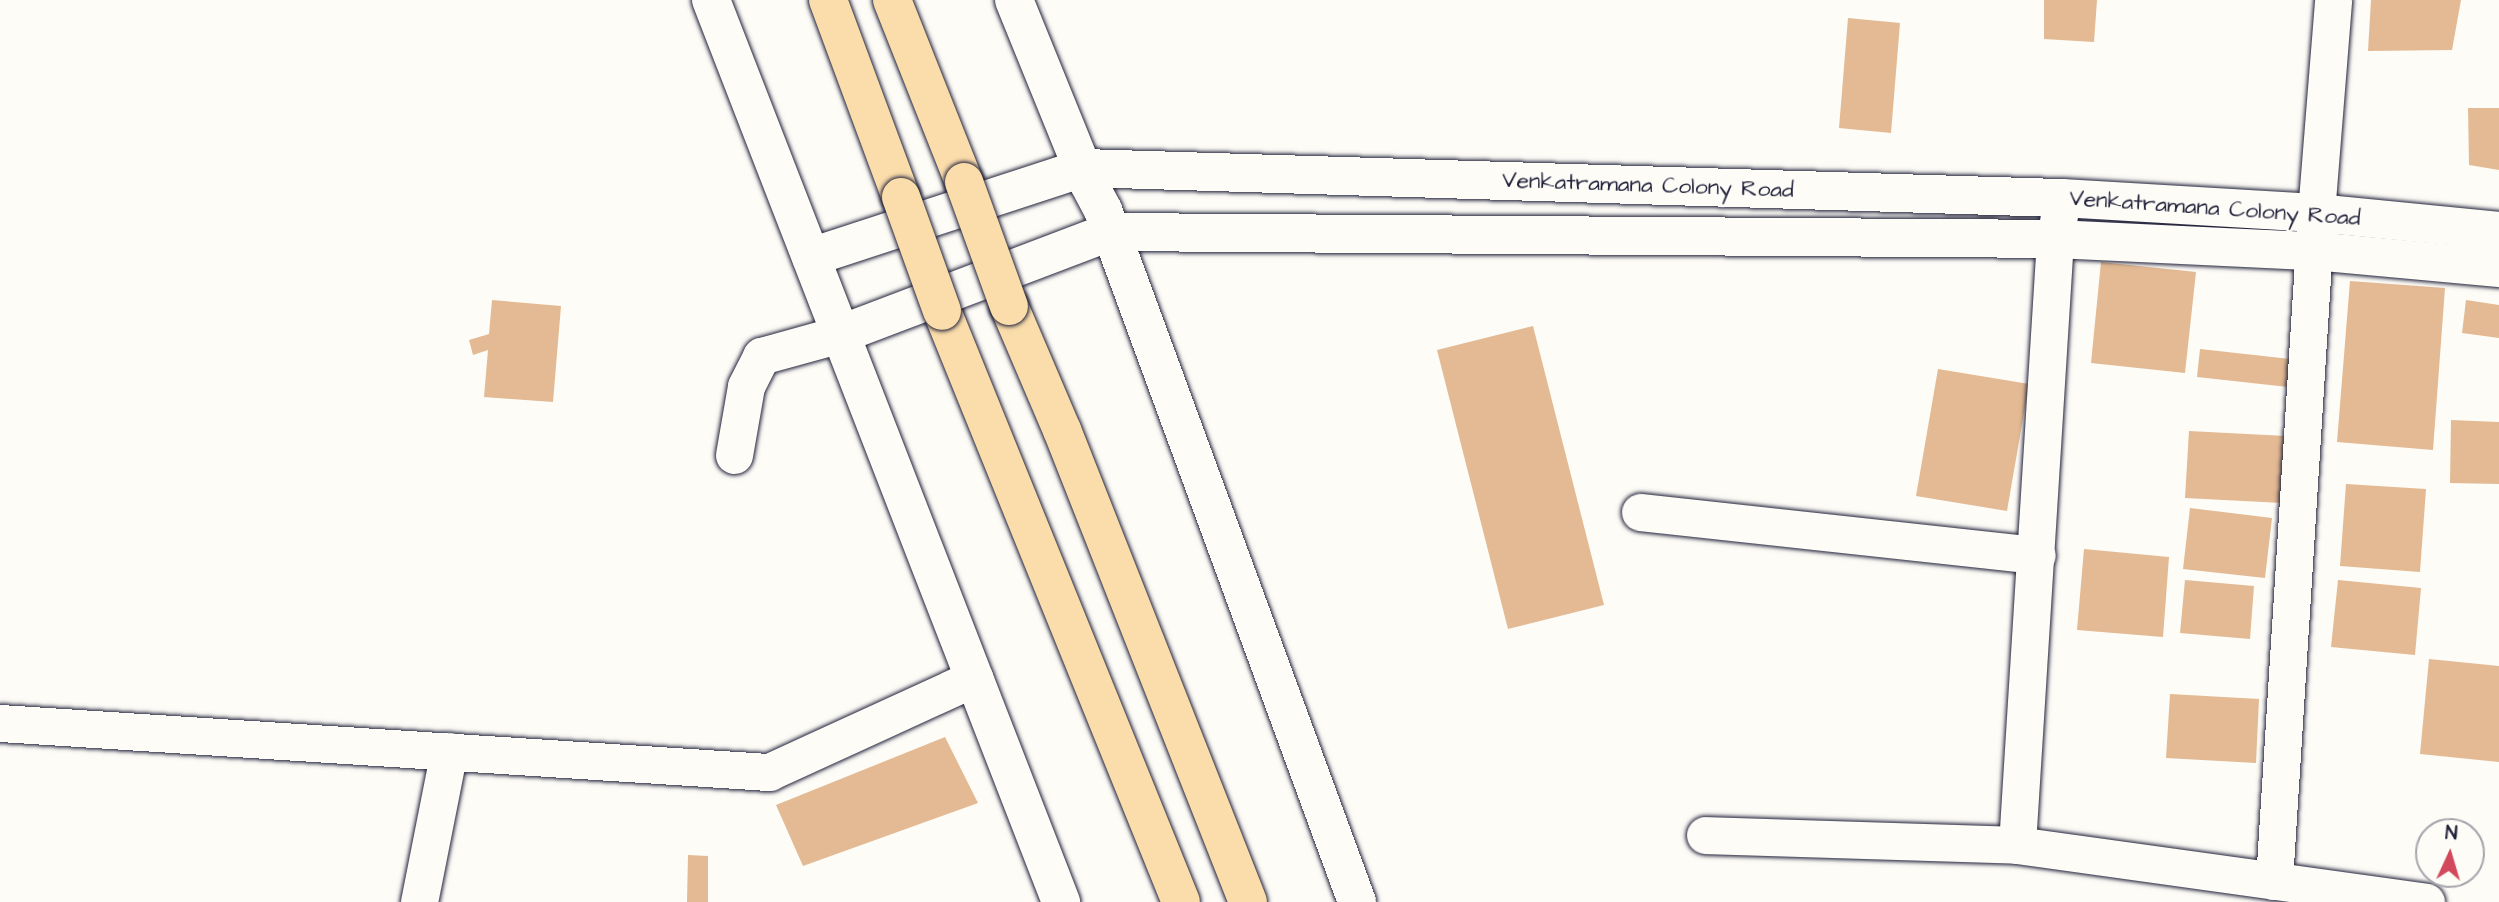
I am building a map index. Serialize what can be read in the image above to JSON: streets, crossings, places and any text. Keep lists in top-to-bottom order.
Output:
{
  "streets": {
    "main road": ["Venkatramana Colony Road"]
  },
  "north": "top"
}
